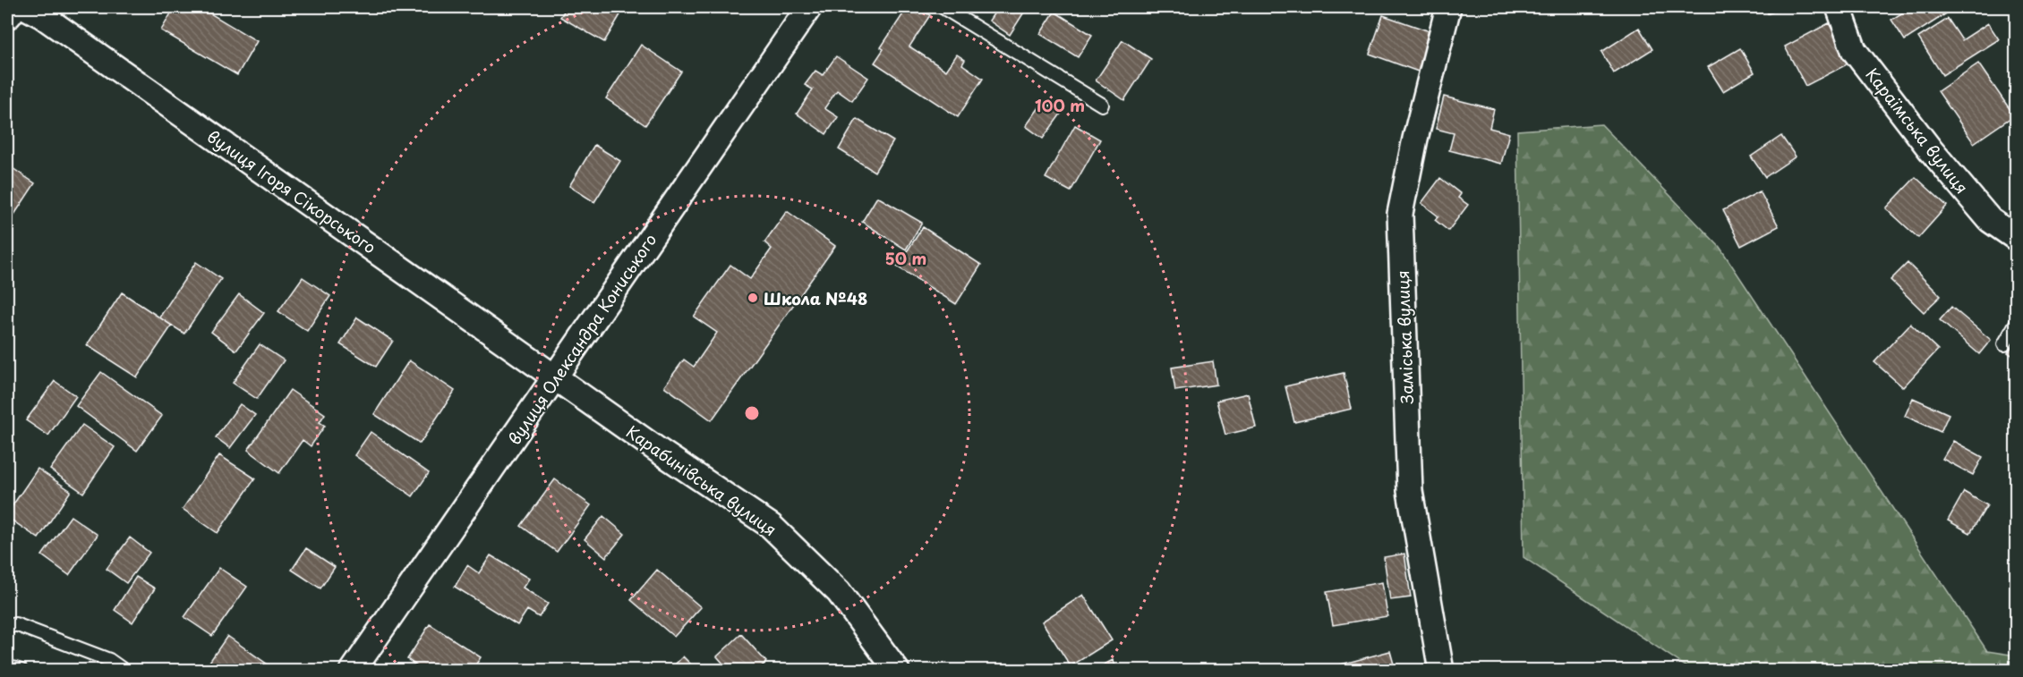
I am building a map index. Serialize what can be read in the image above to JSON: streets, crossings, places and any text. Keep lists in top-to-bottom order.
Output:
{
  "streets": {
    "street": [
      "Караїмська вулиця",
      "вулиця Ігоря Сікорського",
      "Заміська вулиця",
      "вулиця Олександра Кониського",
      "Карабинівська вулиця"
    ]
  },
  "crossings": [
    ["вулиця Ігоря Сікорського", "вулиця Олександра Кониського"],
    ["вулиця Ігоря Сікорського", "Карабинівська вулиця"],
    ["вулиця Олександра Кониського", "Карабинівська вулиця"]
  ],
  "places": ["Школа №48"],
  "rings": ["100 m", "50 m"]
}
